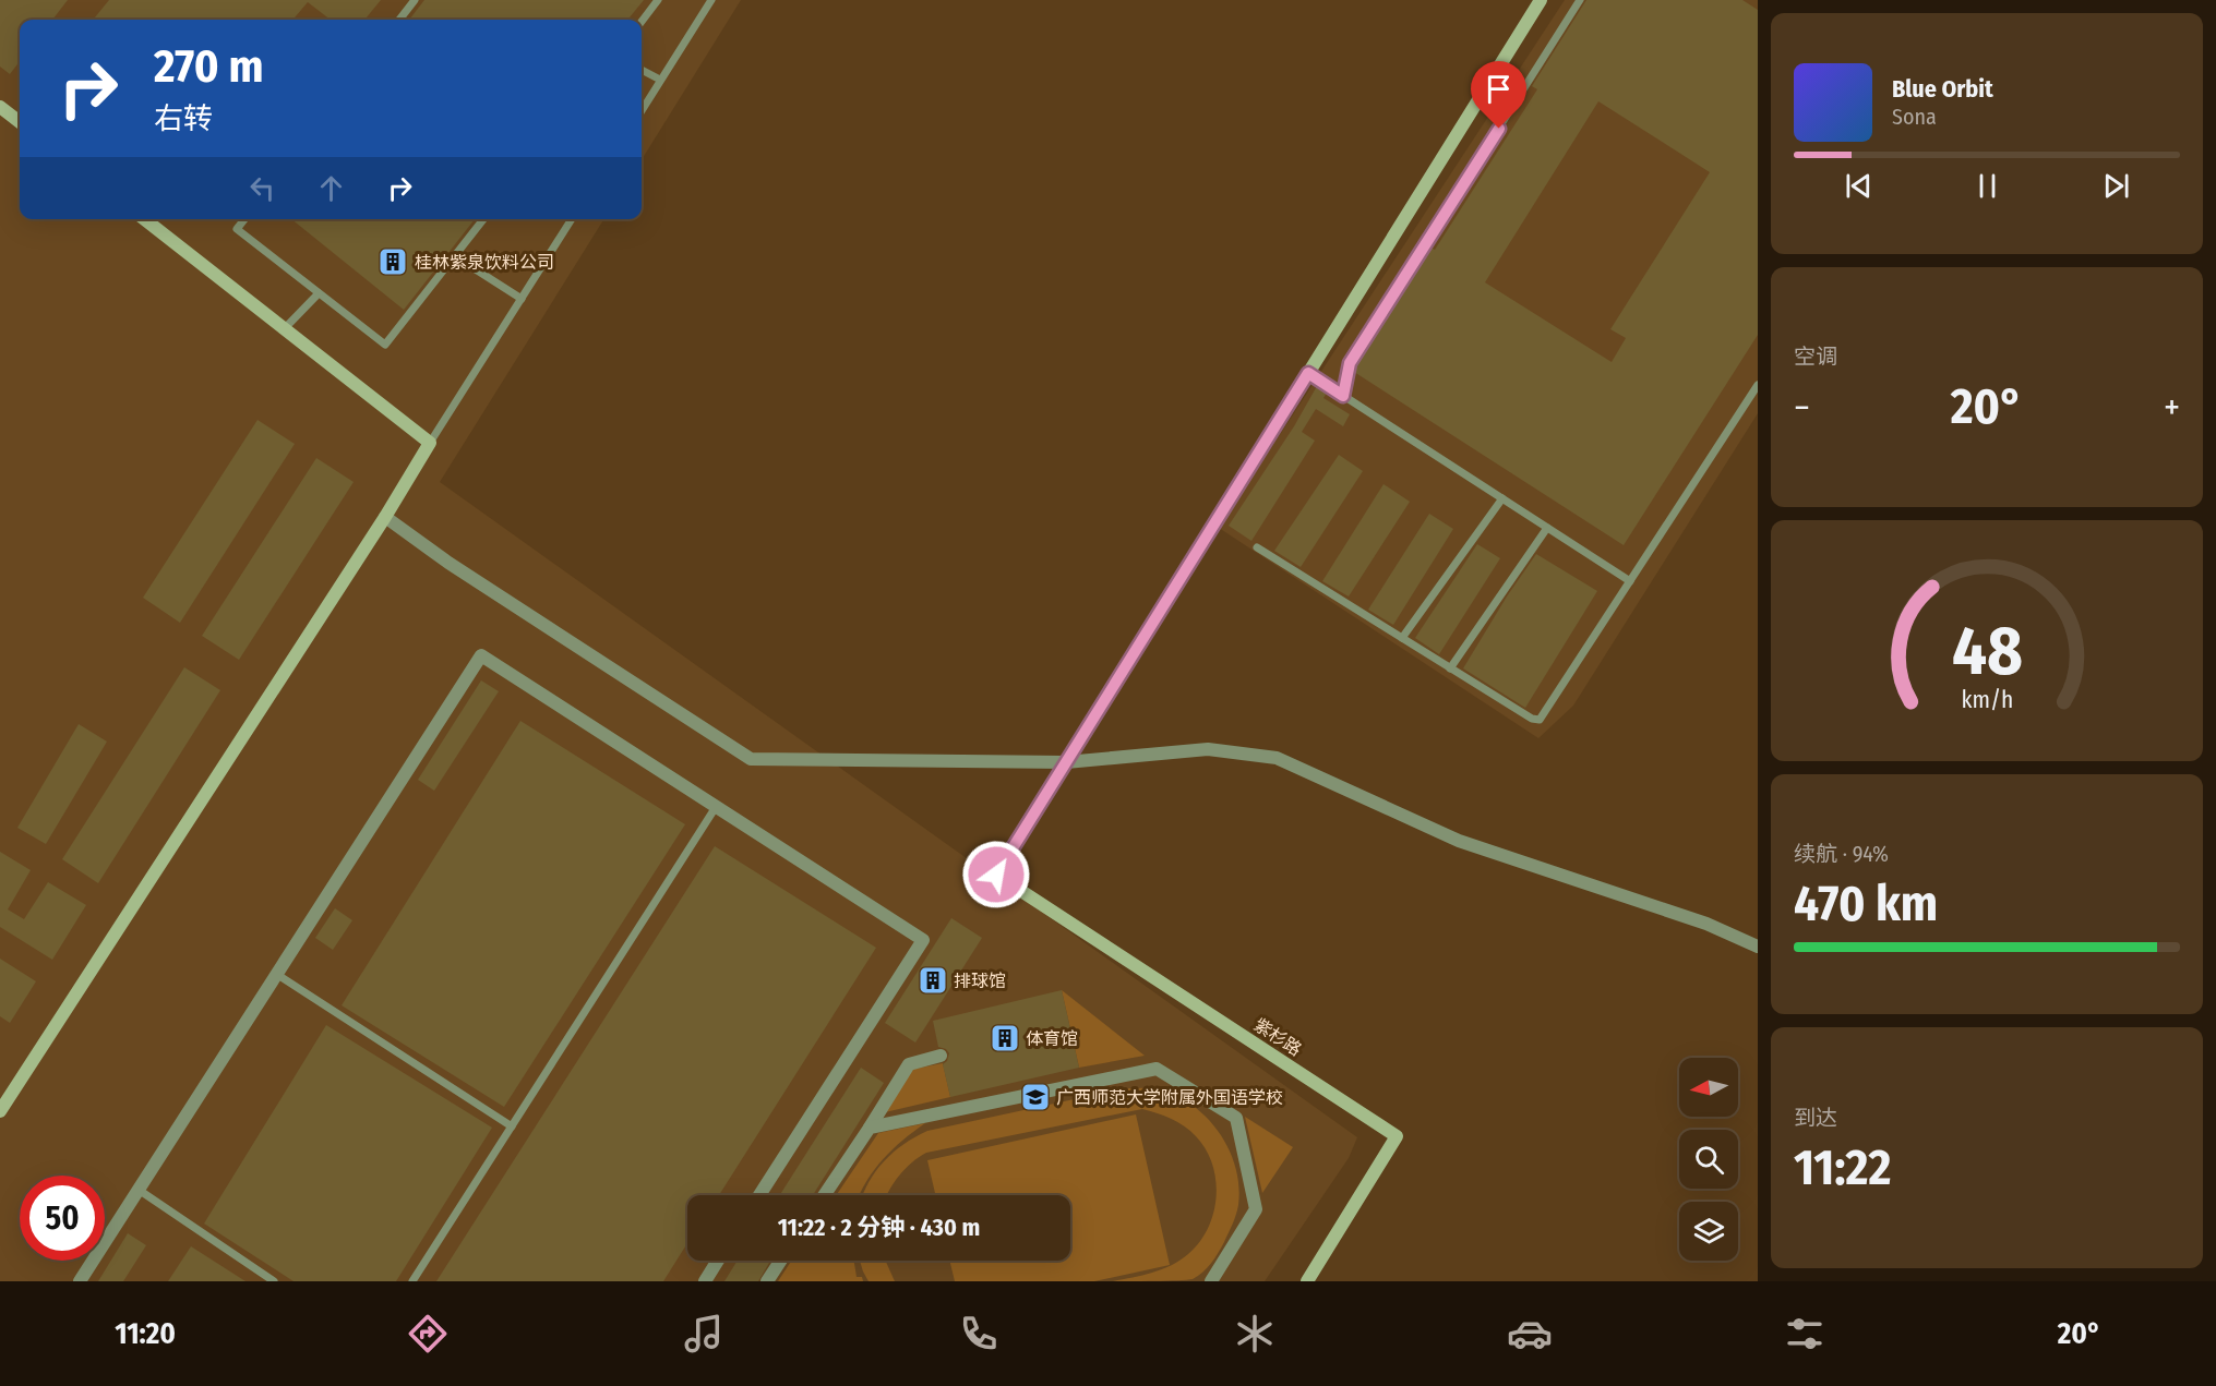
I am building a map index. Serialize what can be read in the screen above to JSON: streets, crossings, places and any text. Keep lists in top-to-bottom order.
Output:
{
  "streets": {
    "main road": ["紫杉路"]
  },
  "places": {
    "building": ["桂林紫泉饮料公司", "排球馆", "体育馆"],
    "school or university": ["广西师范大学附属外国语学校"]
  },
  "north": "left",
  "page": {
    "turn": ["270 m", "右转"],
    "song": ["Blue Orbit", "Sona"],
    "tile": [
      "空调",
      ["续航 · 94%", "470 km"],
      ["到达", "11:22"]
    ],
    "heat": ["−", "20°", "+"],
    "limit": "50",
    "trip": "11:22 · 2 分钟 · 430 m",
    "tabs": ["11:20", "20°"],
    "gauge": ["48", "km/h"]
  }
}
